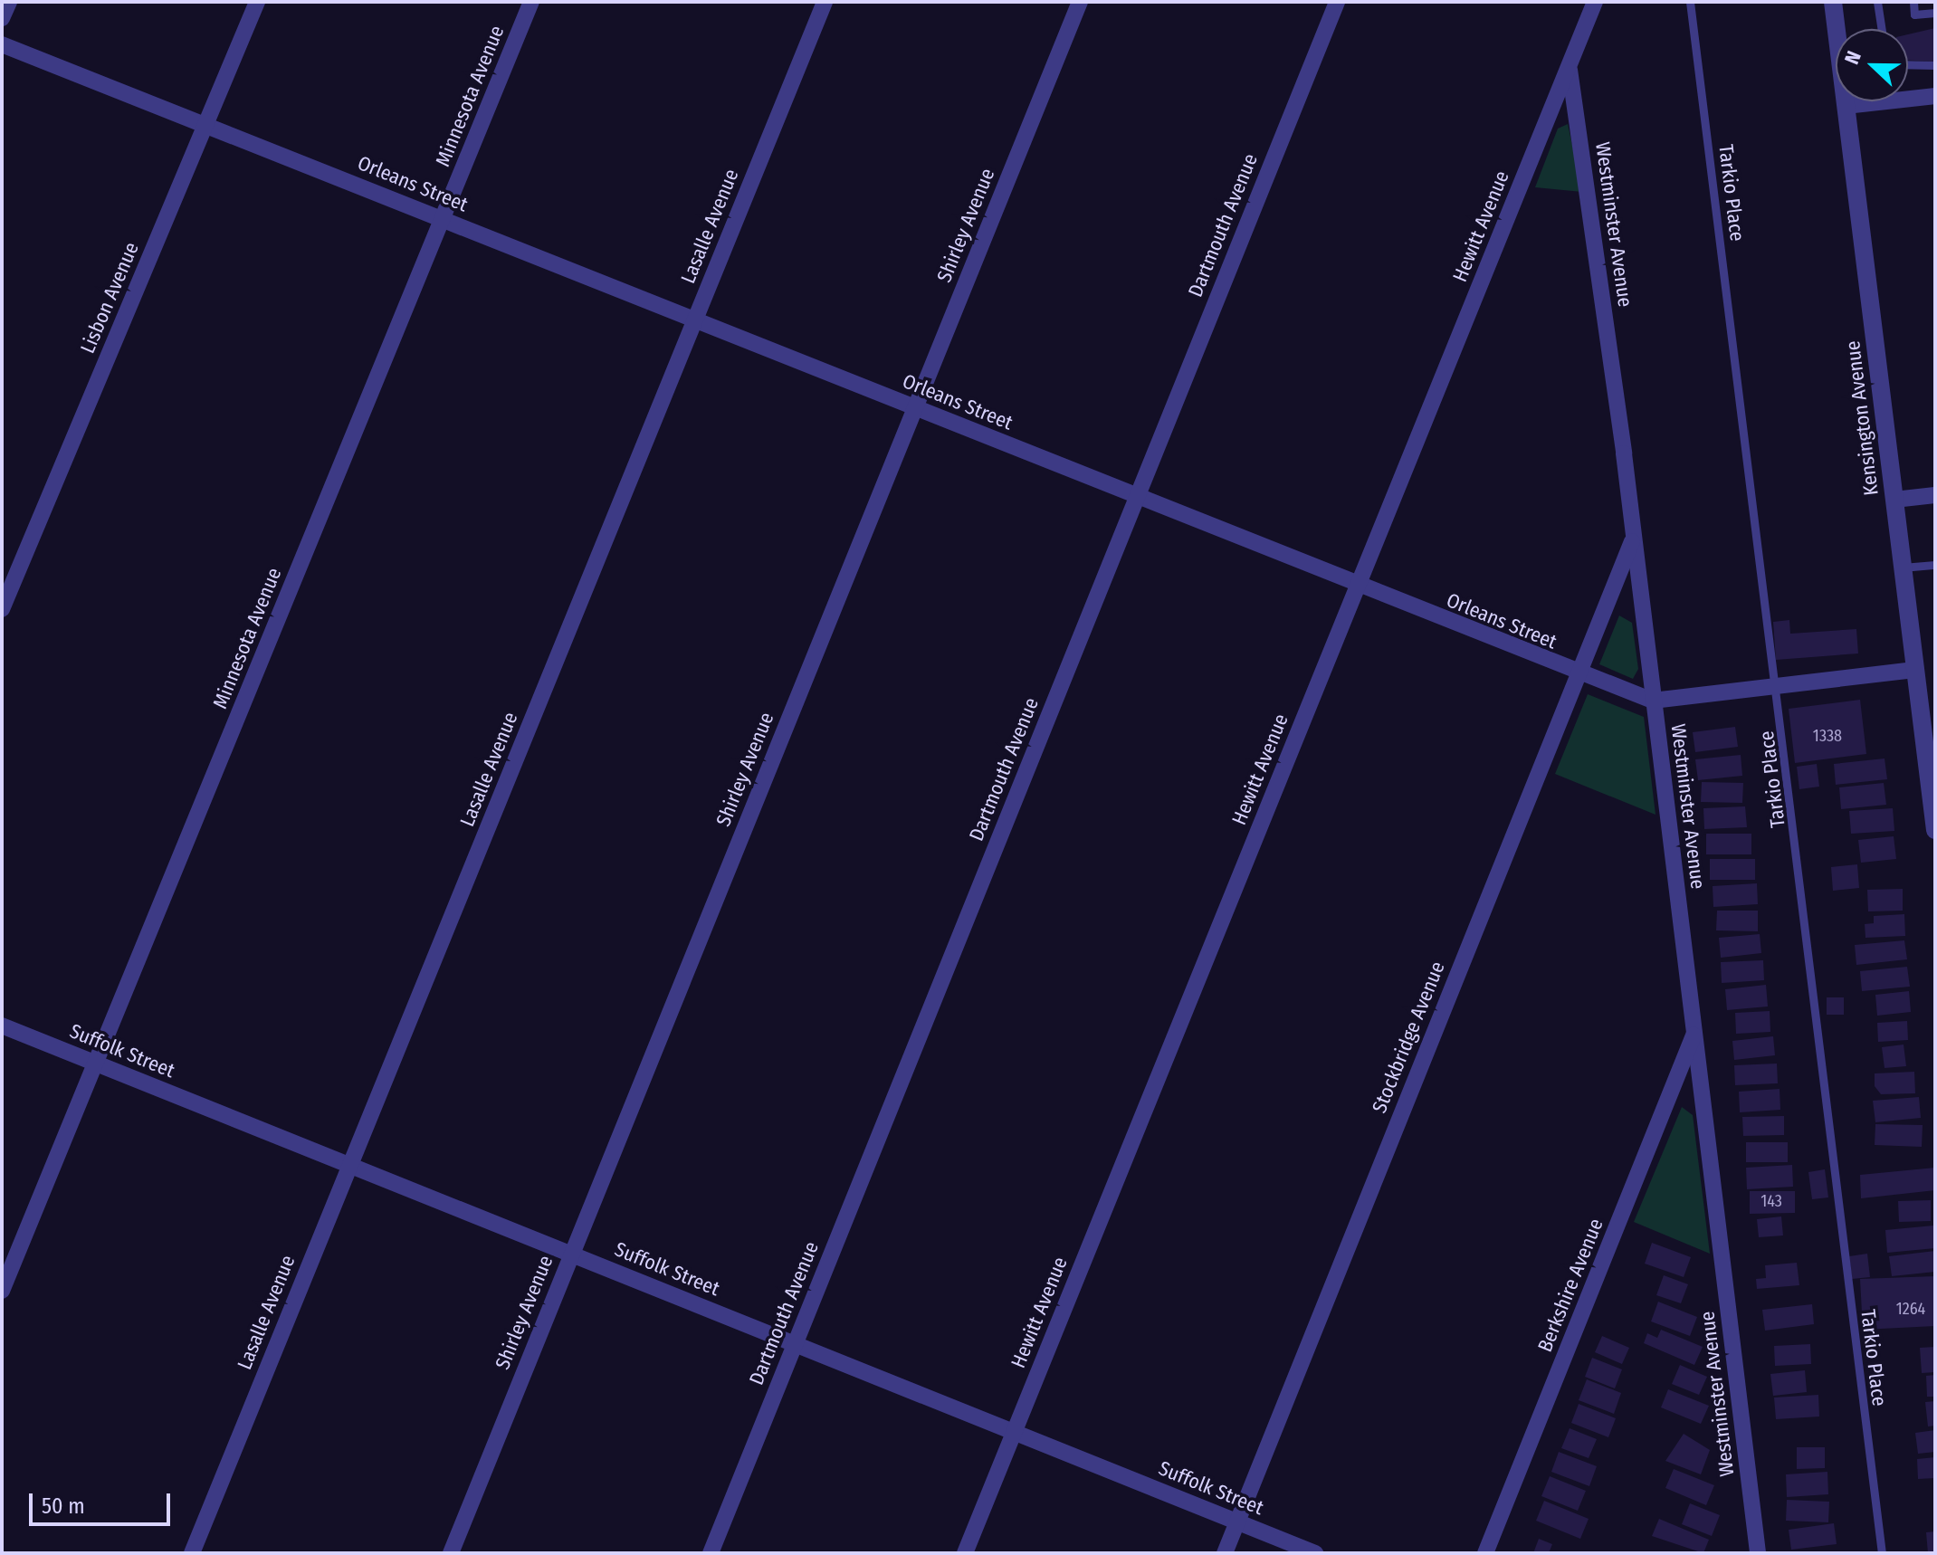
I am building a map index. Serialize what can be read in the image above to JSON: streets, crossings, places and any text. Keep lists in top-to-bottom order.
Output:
{
  "streets": {
    "street": [
      "Minnesota Avenue",
      "Orleans Street",
      "Westminster Avenue",
      "Shirley Avenue",
      "Dartmouth Avenue",
      "Lasalle Avenue",
      "Hewitt Avenue",
      "Lisbon Avenue",
      "Kensington Avenue",
      "Stockbridge Avenue",
      "Suffolk Street",
      "Berkshire Avenue"
    ],
    "lane": ["Tarkio Place"]
  },
  "crossings": [
    ["Minnesota Avenue", "Orleans Street"],
    ["Minnesota Avenue", "Suffolk Street"],
    ["Orleans Street", "Tarkio Place"],
    ["Orleans Street", "Westminster Avenue"],
    ["Orleans Street", "Shirley Avenue"],
    ["Orleans Street", "Dartmouth Avenue"],
    ["Orleans Street", "Lasalle Avenue"],
    ["Orleans Street", "Hewitt Avenue"],
    ["Orleans Street", "Lisbon Avenue"],
    ["Orleans Street", "Kensington Avenue"],
    ["Orleans Street", "Stockbridge Avenue"],
    ["Westminster Avenue", "Hewitt Avenue"],
    ["Westminster Avenue", "Stockbridge Avenue"],
    ["Westminster Avenue", "Berkshire Avenue"],
    ["Shirley Avenue", "Suffolk Street"],
    ["Dartmouth Avenue", "Suffolk Street"],
    ["Lasalle Avenue", "Suffolk Street"],
    ["Hewitt Avenue", "Suffolk Street"],
    ["Stockbridge Avenue", "Suffolk Street"]
  ],
  "house_numbers": ["1338", "143", "1264"],
  "scale_bar": "50 m",
  "north": "left"
}
